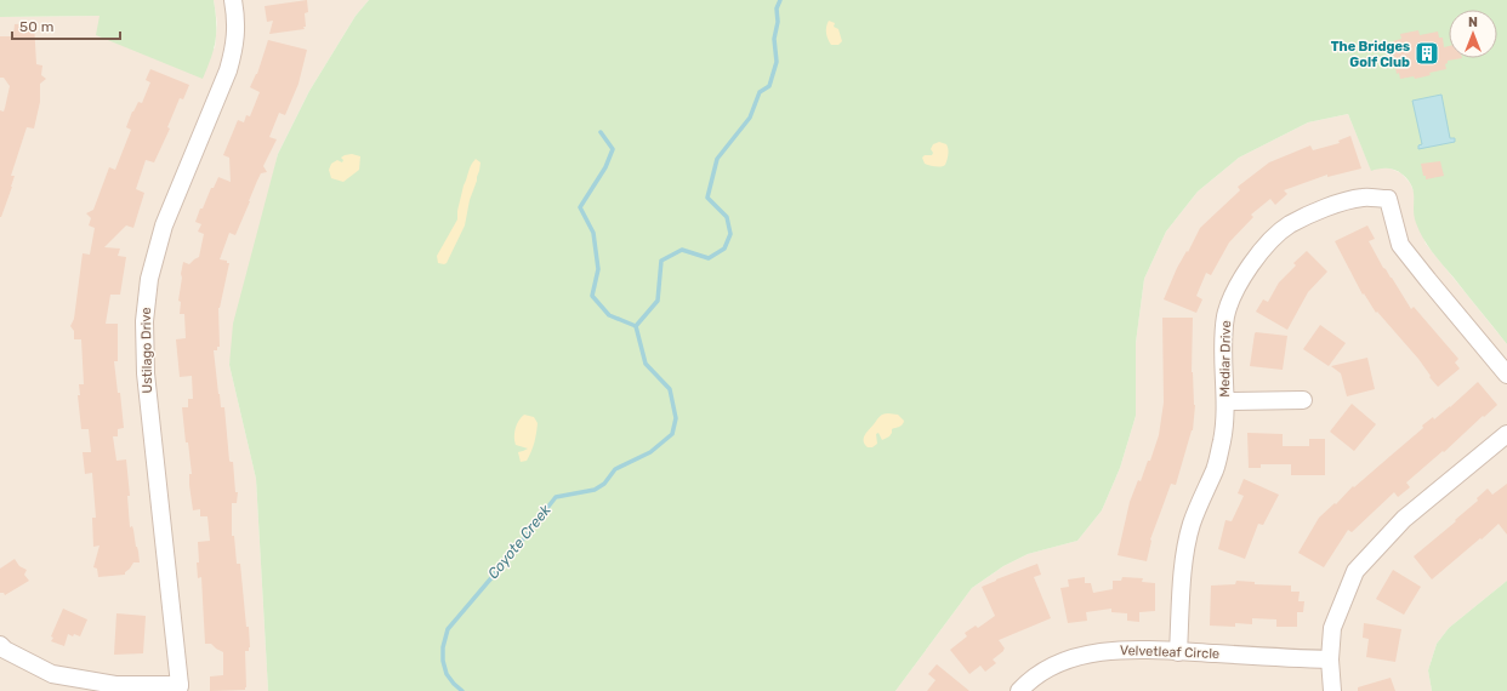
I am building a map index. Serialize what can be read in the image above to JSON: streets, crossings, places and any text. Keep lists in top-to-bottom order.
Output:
{
  "streets": {
    "street": ["Ustilago Drive", "Mediar Drive", "Velvetleaf Circle"]
  },
  "crossings": [
    ["Mediar Drive", "Velvetleaf Circle"]
  ],
  "water": ["Coyote Creek"],
  "places": {
    "building": ["The Bridges Golf Club"]
  },
  "scale_bar": "50 m",
  "north": "top"
}
